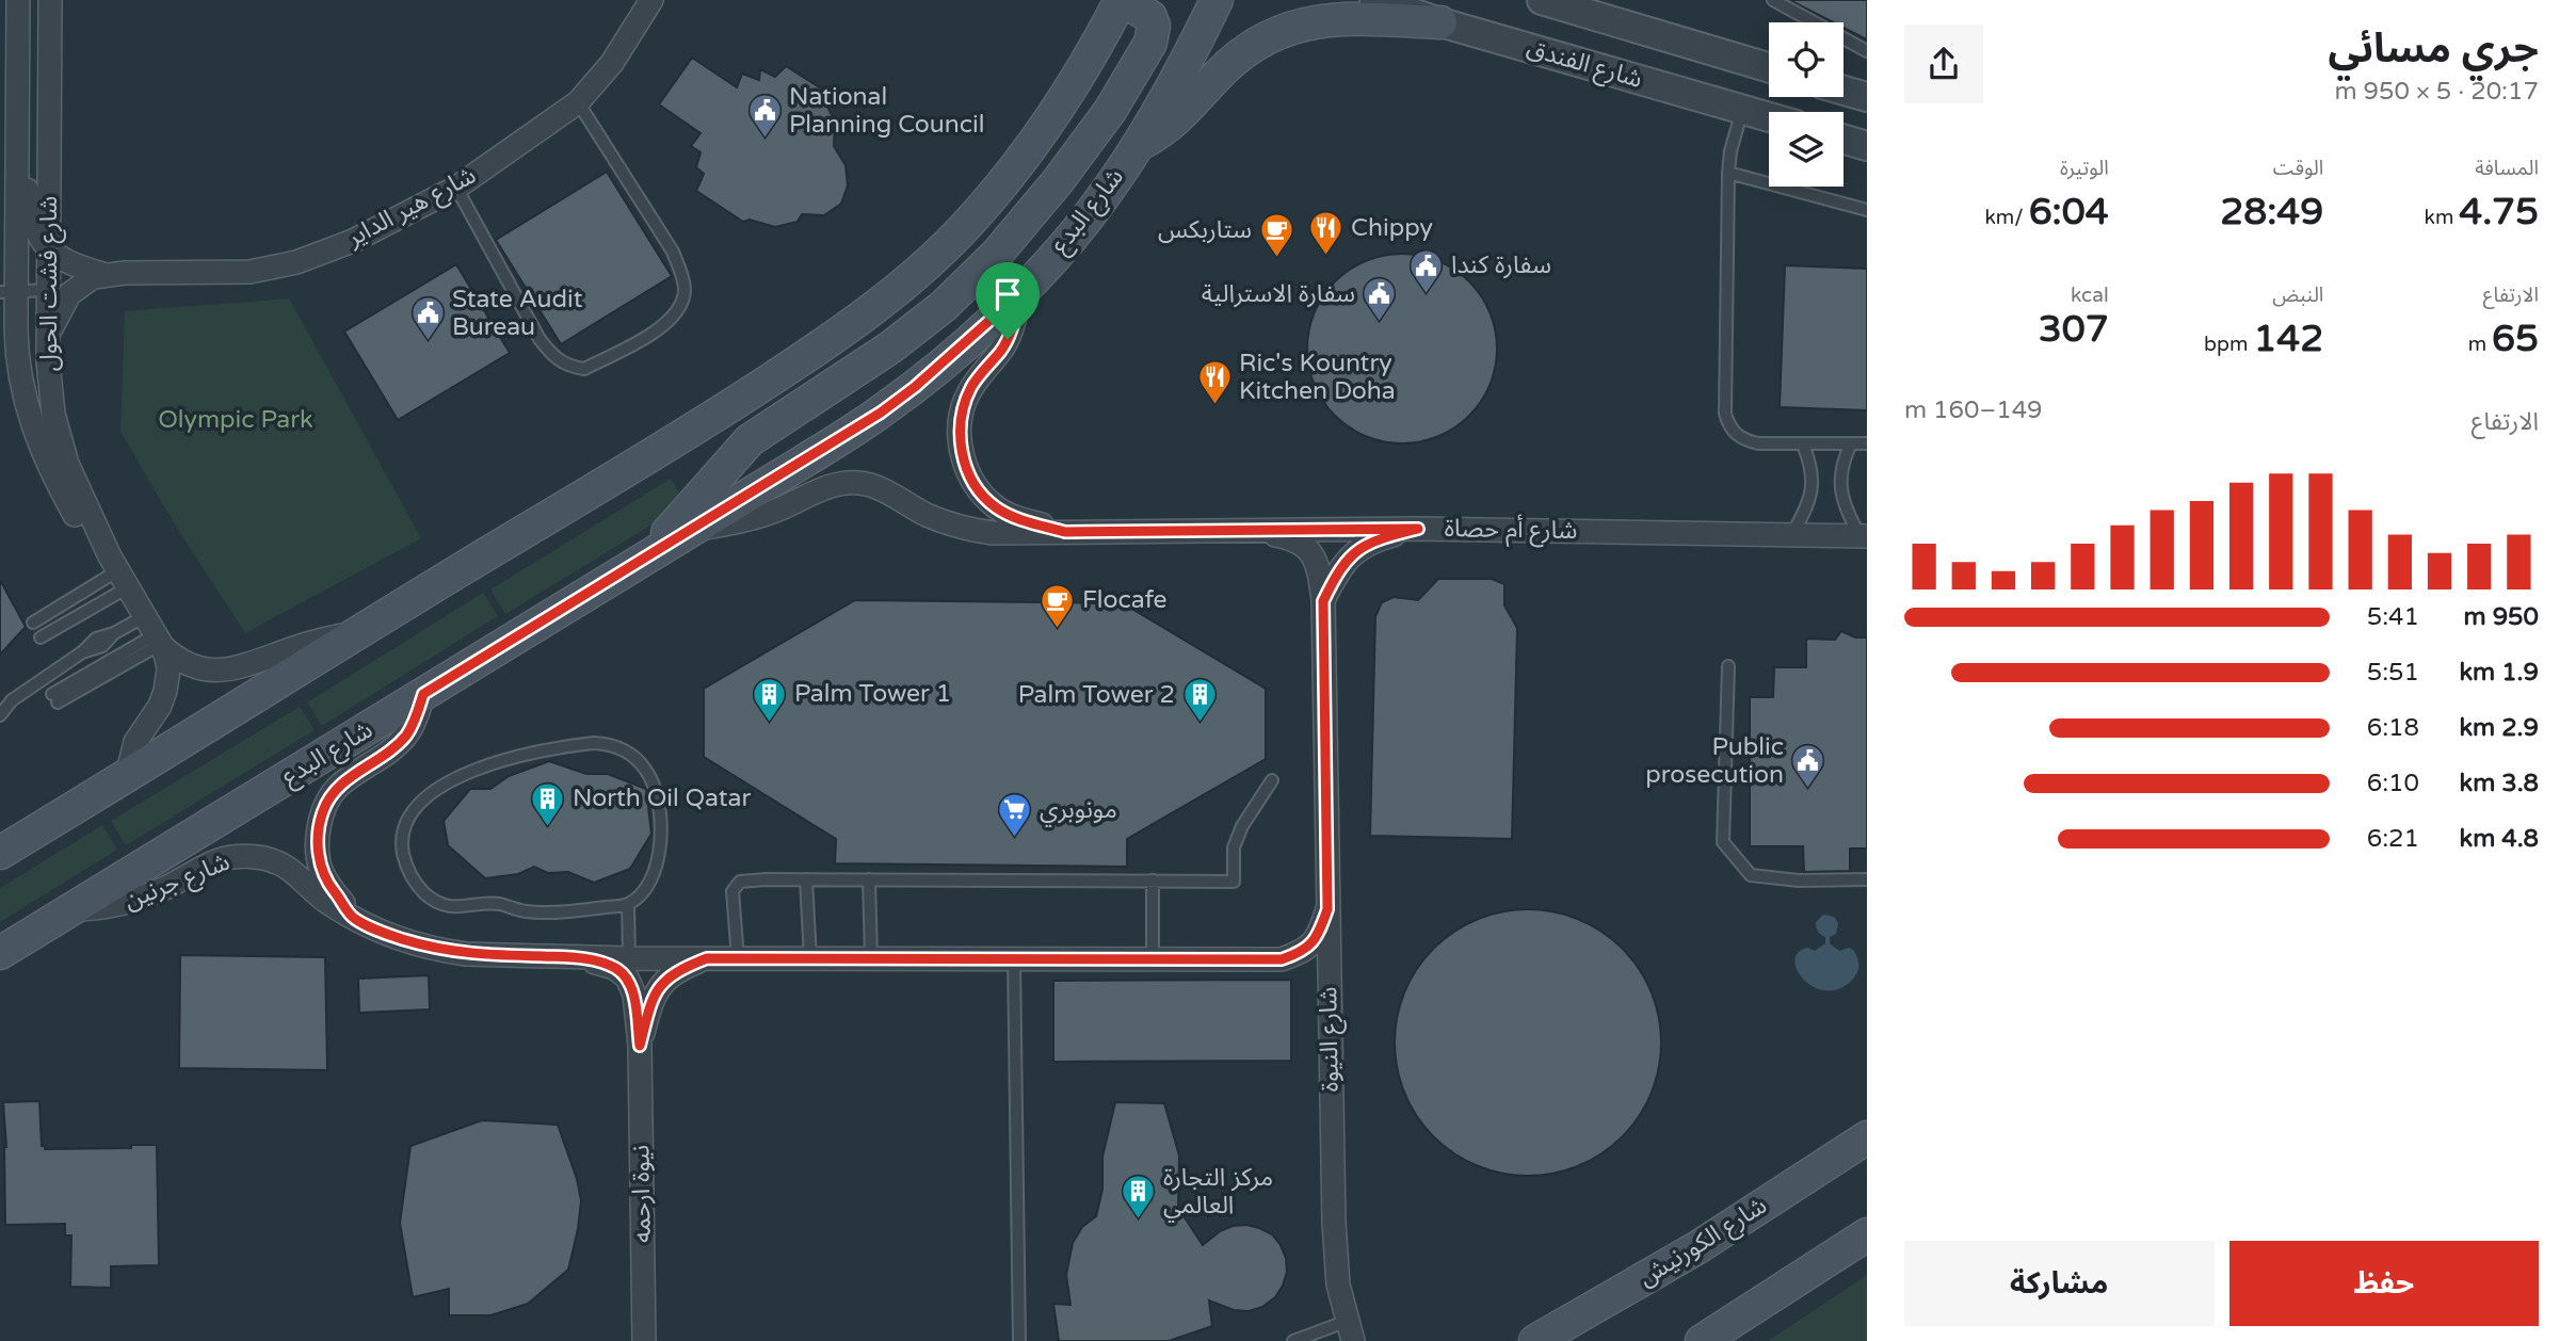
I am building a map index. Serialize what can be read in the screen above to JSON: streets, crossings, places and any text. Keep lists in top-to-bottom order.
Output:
{
  "streets": {
    "main road": ["شارع البدع", "شارع الكورنيش"],
    "street": [
      "شارع الفندق",
      "شارع هير الداير",
      "شارع فشت الحول",
      "شارع أم حصاة",
      "شارع جرنين",
      "شارع النيوة",
      "نيوة ارحمه"
    ]
  },
  "crossings": [
    ["شارع هير الداير", "شارع فشت الحول"],
    ["شارع البدع", "شارع أم حصاة"],
    ["شارع البدع", "شارع جرنين"],
    ["شارع أم حصاة", "شارع النيوة"],
    ["شارع جرنين", "شارع النيوة"],
    ["شارع جرنين", "نيوة ارحمه"]
  ],
  "parks": ["Olympic Park"],
  "places": {
    "public building": [
      "National Planning Council",
      "سفارة كندا",
      "سفارة الاسترالية",
      "State Audit Bureau",
      "Public prosecution"
    ],
    "restaurant": ["Chippy", "Ric's Kountry Kitchen Doha"],
    "cafe": ["ستاربكس", "Flocafe"],
    "building": [
      "Palm Tower 1",
      "Palm Tower 2",
      "North Oil Qatar",
      "مركز التجارة العالمي"
    ],
    "supermarket": ["مونوبري"]
  },
  "page": {
    "heading": ["جري مسائي", "20:17 · 5 × 950 m"],
    "stats": [
      ["المسافة", "4.75 km"],
      ["الوقت", "28:49"],
      ["الوتيرة", "6:04 /km"],
      ["الارتفاع", "65 m"],
      ["النبض", "142 bpm"],
      ["kcal", "307"]
    ],
    "chart": ["الارتفاع", "149–160 m"],
    "list": [
      {
        "name": "950 m",
        "note": "5:41"
      },
      {
        "name": "1.9 km",
        "note": "5:51"
      },
      {
        "name": "2.9 km",
        "note": "6:18"
      },
      {
        "name": "3.8 km",
        "note": "6:10"
      },
      {
        "name": "4.8 km",
        "note": "6:21"
      }
    ],
    "buttons": ["حفظ", "مشاركة"]
  }
}
